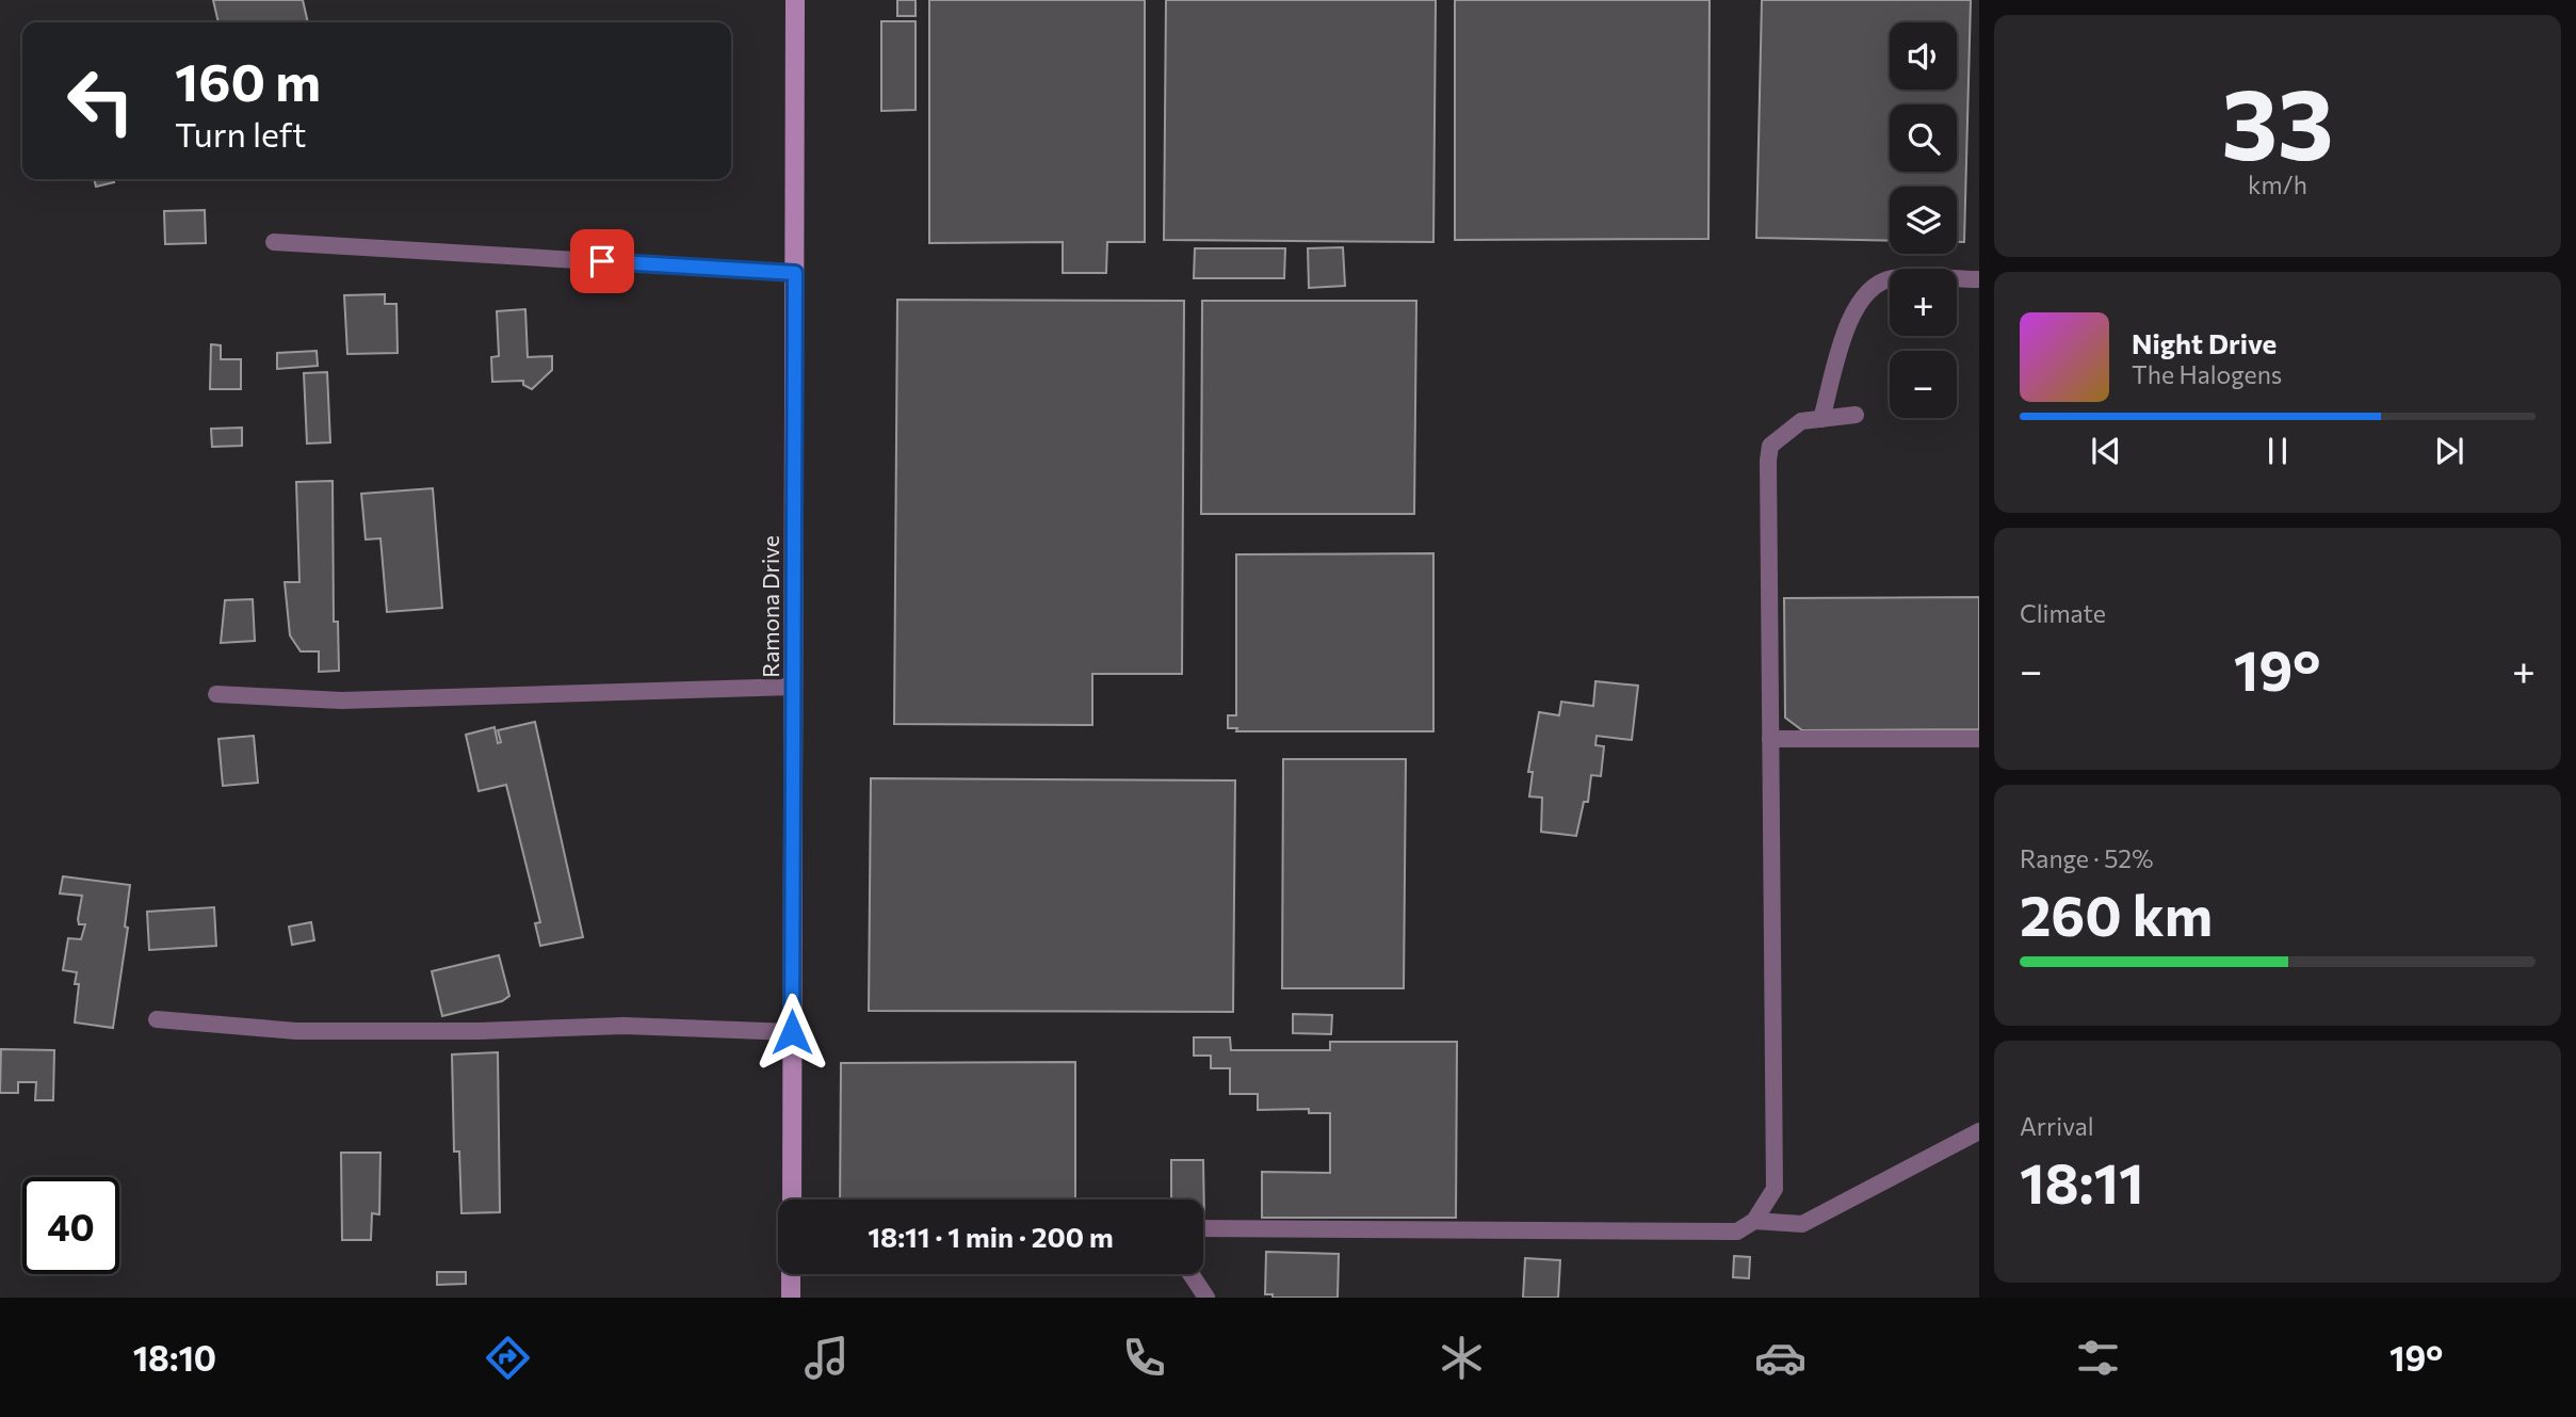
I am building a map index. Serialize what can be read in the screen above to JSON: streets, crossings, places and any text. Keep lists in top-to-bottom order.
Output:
{
  "streets": {
    "street": ["Ramona Drive"]
  },
  "page": {
    "tile": [
      ["33", "km/h"],
      "Climate",
      ["Range · 52%", "260 km"],
      ["Arrival", "18:11"]
    ],
    "map_buttons": ["+", "−"],
    "turn": ["160 m", "Turn left"],
    "song": ["Night Drive", "The Halogens"],
    "heat": ["−", "19°", "+"],
    "limit": "40",
    "trip": "18:11 · 1 min · 200 m",
    "tabs": ["18:10", "19°"]
  }
}
